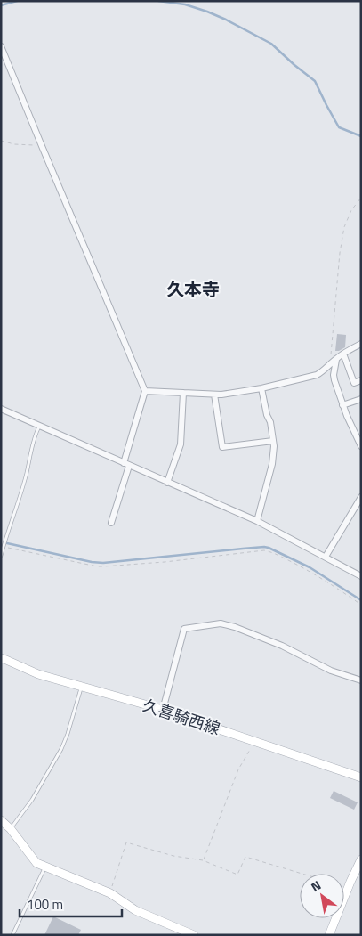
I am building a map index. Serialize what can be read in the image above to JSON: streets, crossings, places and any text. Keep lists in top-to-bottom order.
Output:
{
  "streets": {
    "main road": ["久喜騎西線"]
  },
  "districts": ["久本寺"],
  "scale_bar": "100 m",
  "north": "top left"
}
